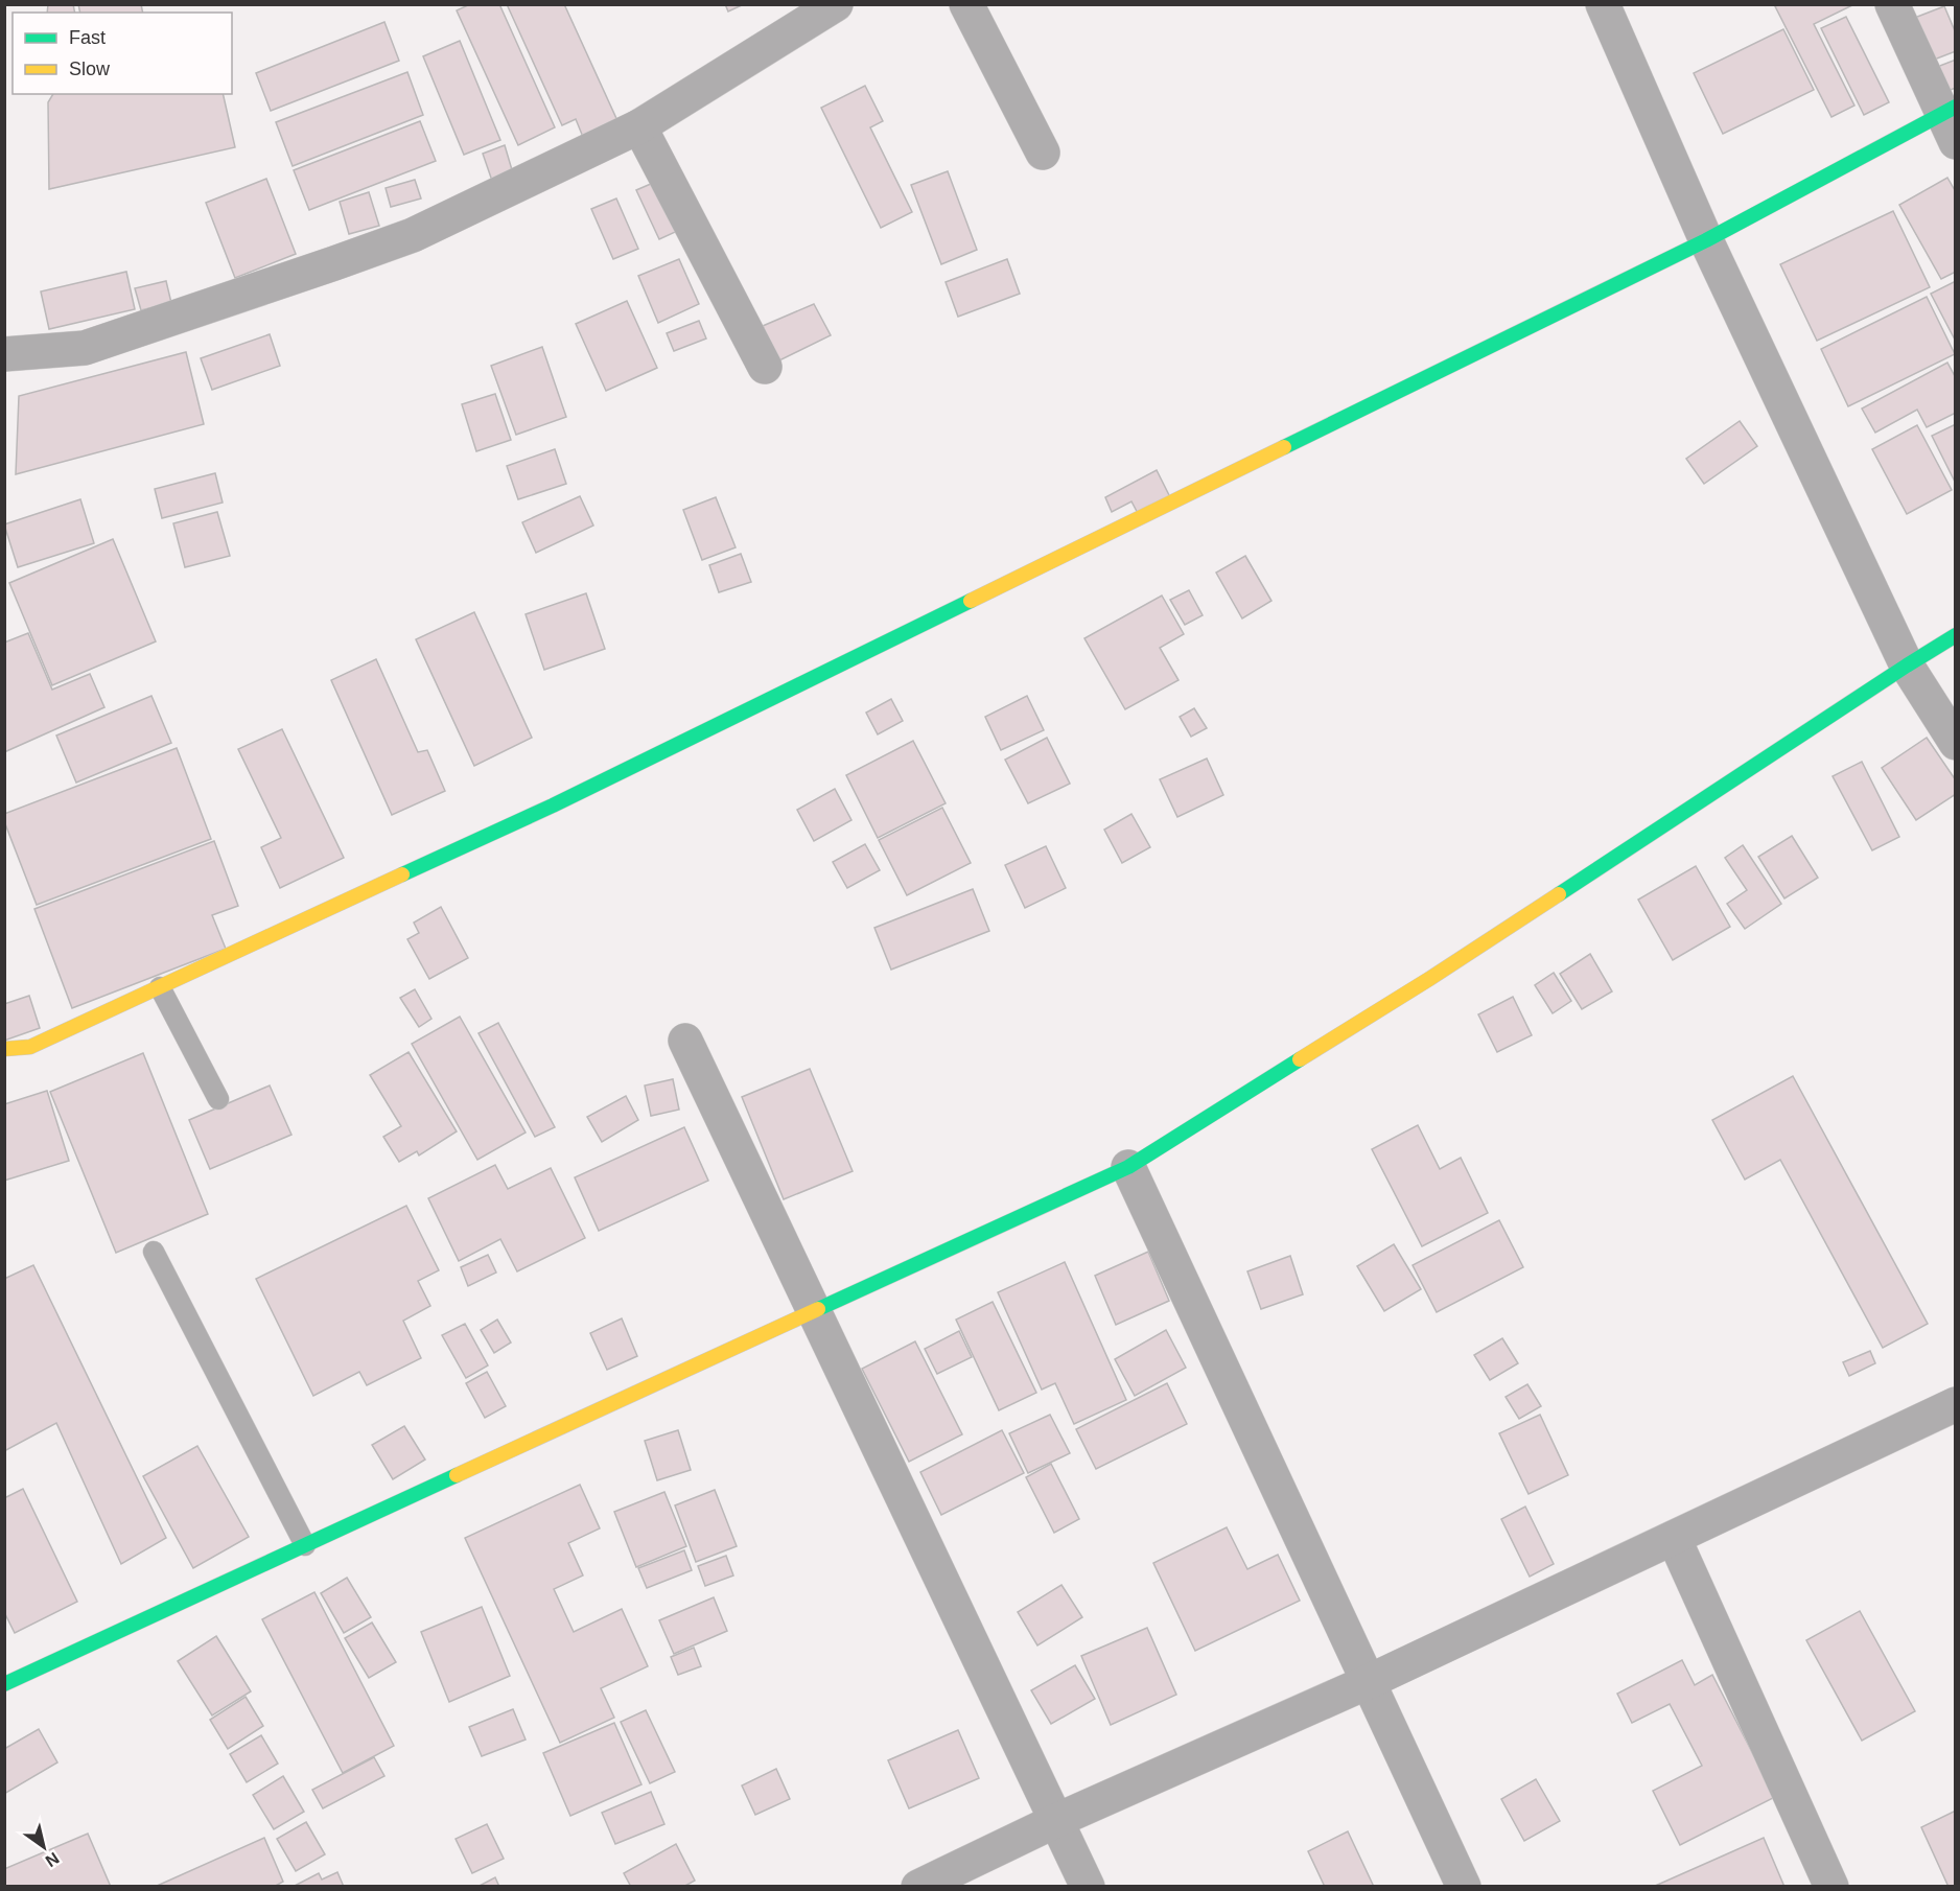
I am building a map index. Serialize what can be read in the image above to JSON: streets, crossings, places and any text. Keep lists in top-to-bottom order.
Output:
{
  "legend": ["Fast", "Slow"],
  "north": "bottom right"
}
